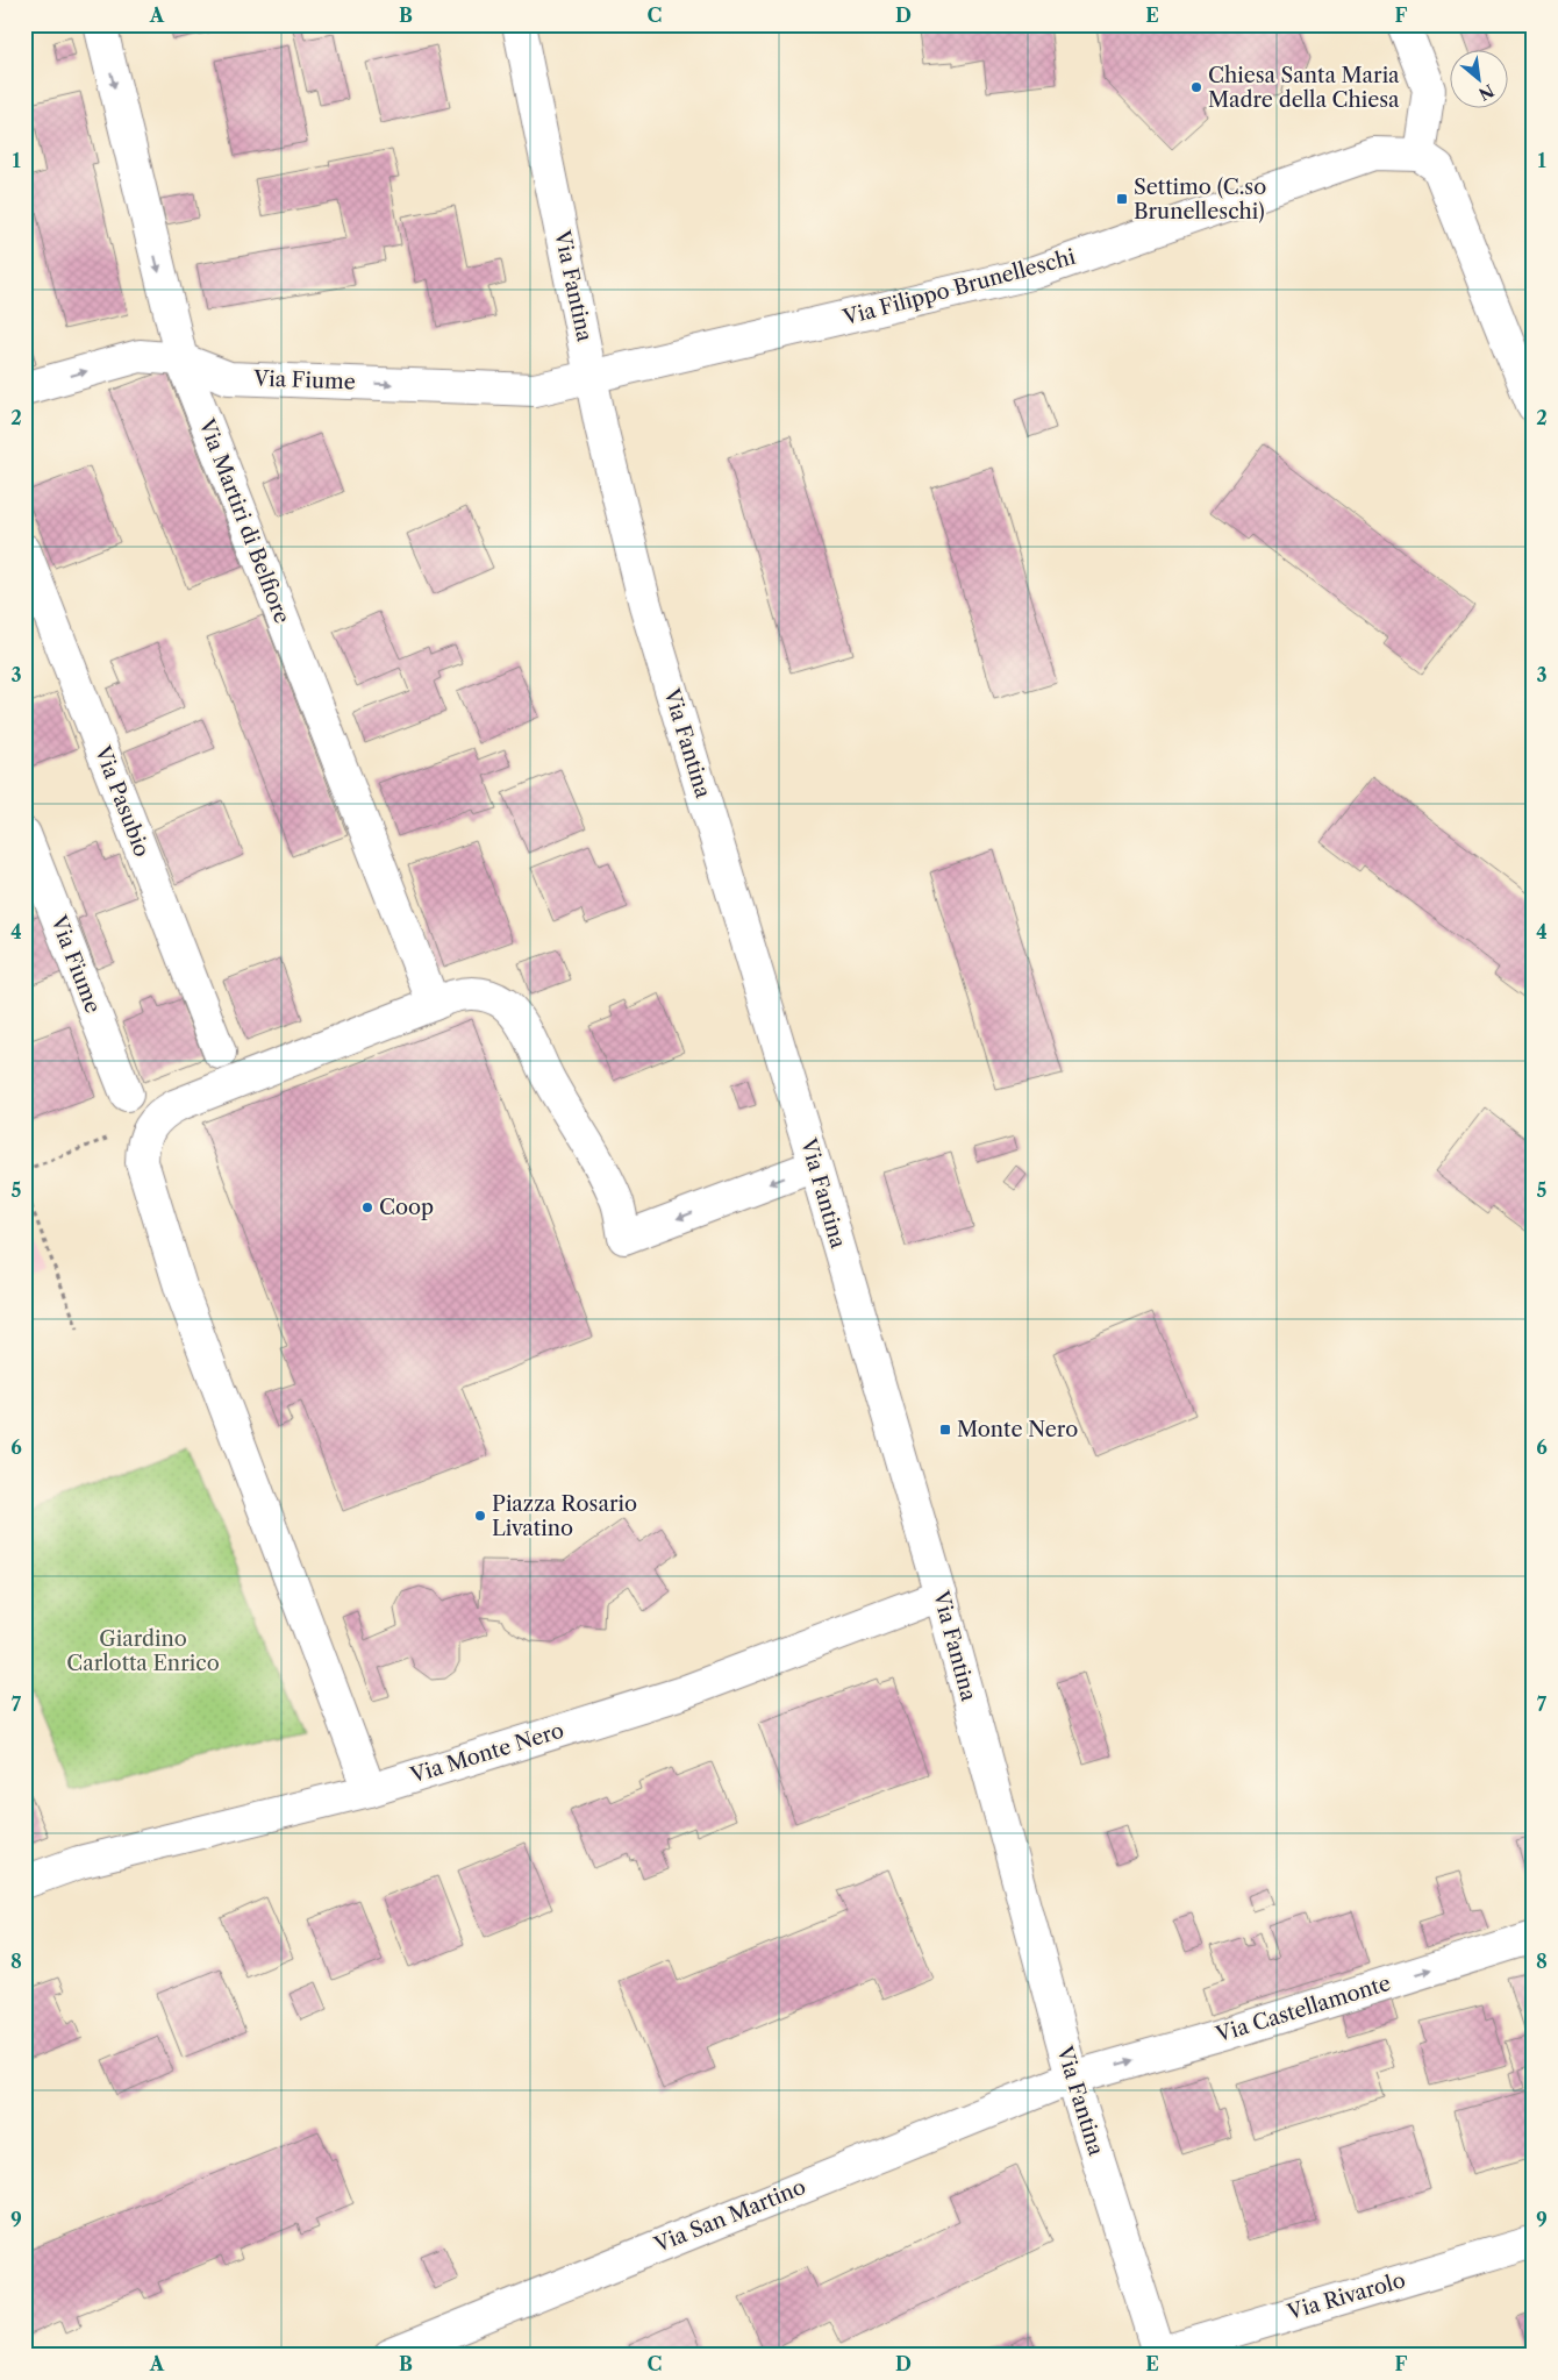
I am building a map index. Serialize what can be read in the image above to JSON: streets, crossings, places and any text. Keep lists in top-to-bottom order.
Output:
{
  "streets": {
    "street": [
      "Via Fantina",
      "Via Filippo Brunelleschi",
      "Via Fiume",
      "Via Martiri di Belfiore",
      "Via Pasubio",
      "Via Monte Nero",
      "Via Castellamonte",
      "Via San Martino",
      "Via Rivarolo"
    ]
  },
  "crossings": [
    ["Via Fantina", "Via Filippo Brunelleschi"],
    ["Via Fantina", "Via Fiume"],
    ["Via Fantina", "Via Monte Nero"],
    ["Via Fantina", "Via Castellamonte"],
    ["Via Fantina", "Via San Martino"],
    ["Via Fantina", "Via Rivarolo"],
    ["Via Filippo Brunelleschi", "Via Fiume"],
    ["Via Fiume", "Via Martiri di Belfiore"],
    ["Via Castellamonte", "Via San Martino"]
  ],
  "one_way": ["Via Fiume", "Via Castellamonte"],
  "parks": ["Giardino Carlotta Enrico"],
  "places": {
    "other": ["Chiesa Santa Maria Madre della Chiesa", "Coop", "Piazza Rosario Livatino"],
    "transit": ["Settimo (C.so Brunelleschi)", "Monte Nero"]
  },
  "north": "bottom right",
  "grid": {
    "columns": [
      "A",
      "B",
      "C",
      "D",
      "E",
      "F"
    ],
    "rows": [
      "1",
      "2",
      "3",
      "4",
      "5",
      "6",
      "7",
      "8",
      "9"
    ]
  }
}
